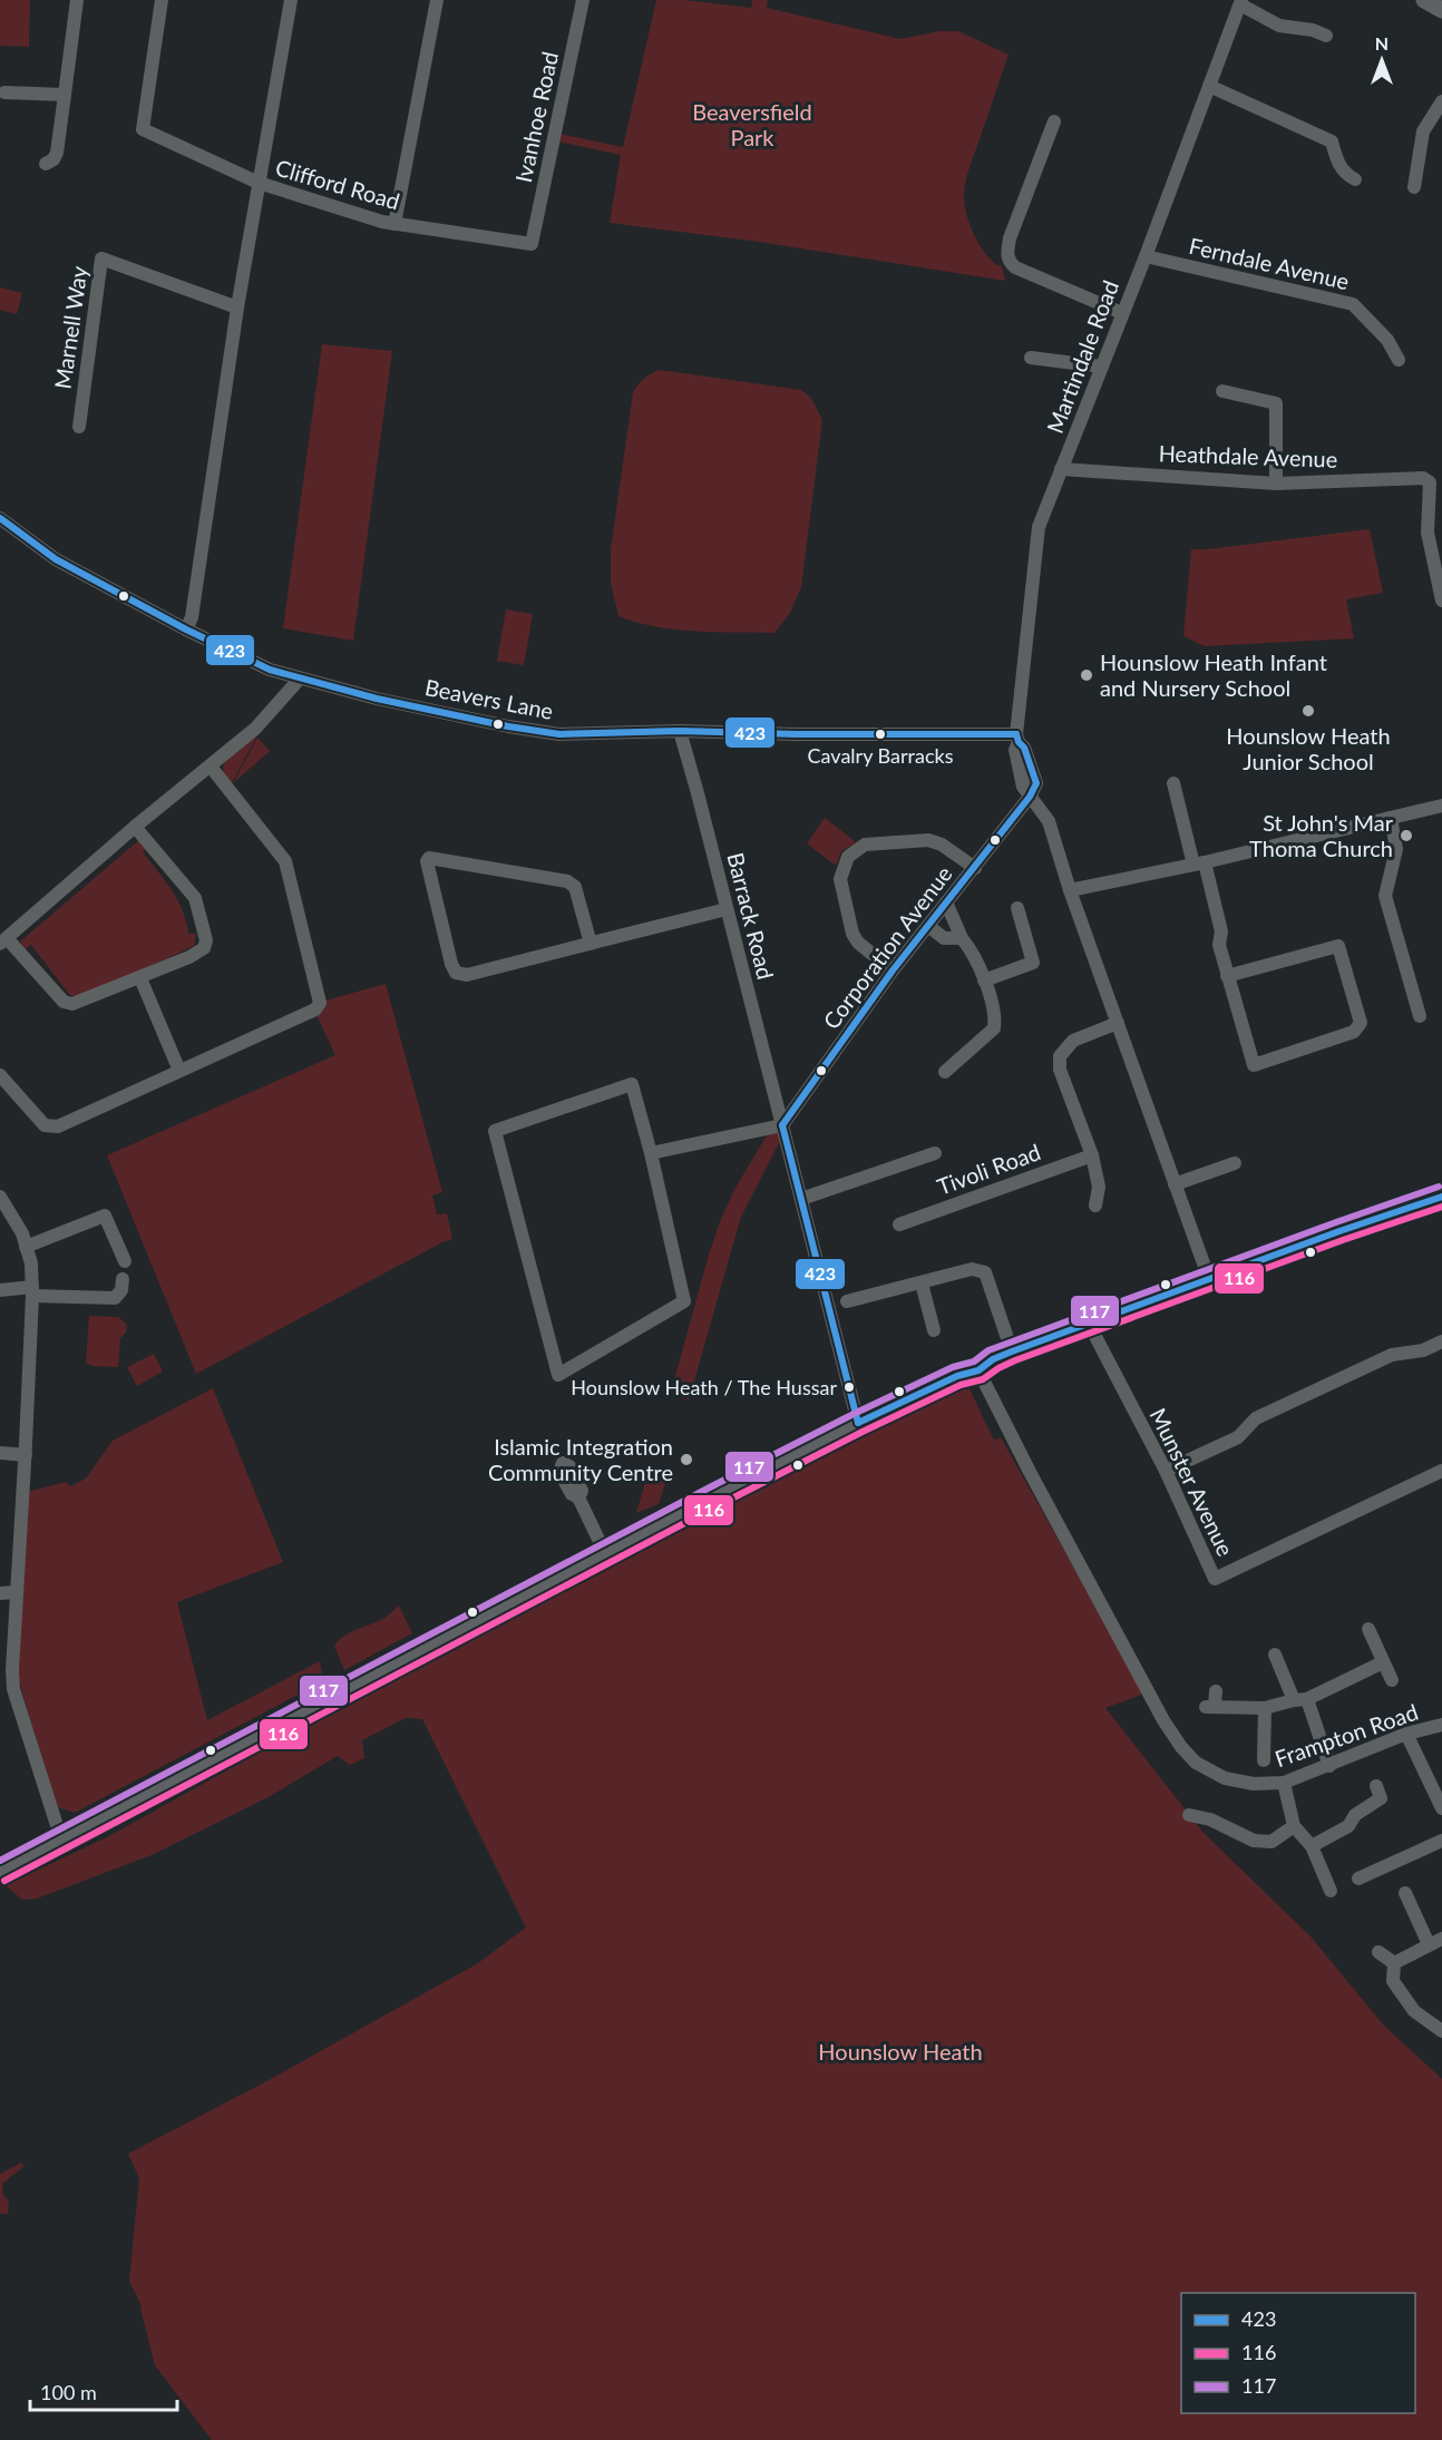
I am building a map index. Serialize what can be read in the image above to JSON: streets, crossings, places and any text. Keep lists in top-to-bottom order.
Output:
{
  "streets": {
    "street": [
      "Ivanhoe Road",
      "Clifford Road",
      "Ferndale Avenue",
      "Marnell Way",
      "Martindale Road",
      "Heathdale Avenue",
      "Beavers Lane",
      "Barrack Road",
      "Corporation Avenue",
      "Tivoli Road",
      "Munster Avenue",
      "Frampton Road"
    ]
  },
  "crossings": [
    ["Ivanhoe Road", "Clifford Road"],
    ["Ferndale Avenue", "Martindale Road"],
    ["Martindale Road", "Heathdale Avenue"],
    ["Martindale Road", "Beavers Lane"],
    ["Beavers Lane", "Barrack Road"],
    ["Barrack Road", "Corporation Avenue"]
  ],
  "parks": ["Beaversfield Park", "Hounslow Heath"],
  "places": [
    "Hounslow Heath Infant and Nursery School",
    "Hounslow Heath Junior School",
    "Cavalry Barracks",
    "St John's Mar Thoma Church",
    "Hounslow Heath / The Hussar",
    "Islamic Integration Community Centre"
  ],
  "lines": ["transit line 423", "transit line 117", "transit line 116"],
  "legend": ["423", "116", "117"],
  "scale_bar": "100 m",
  "north": "top"
}
